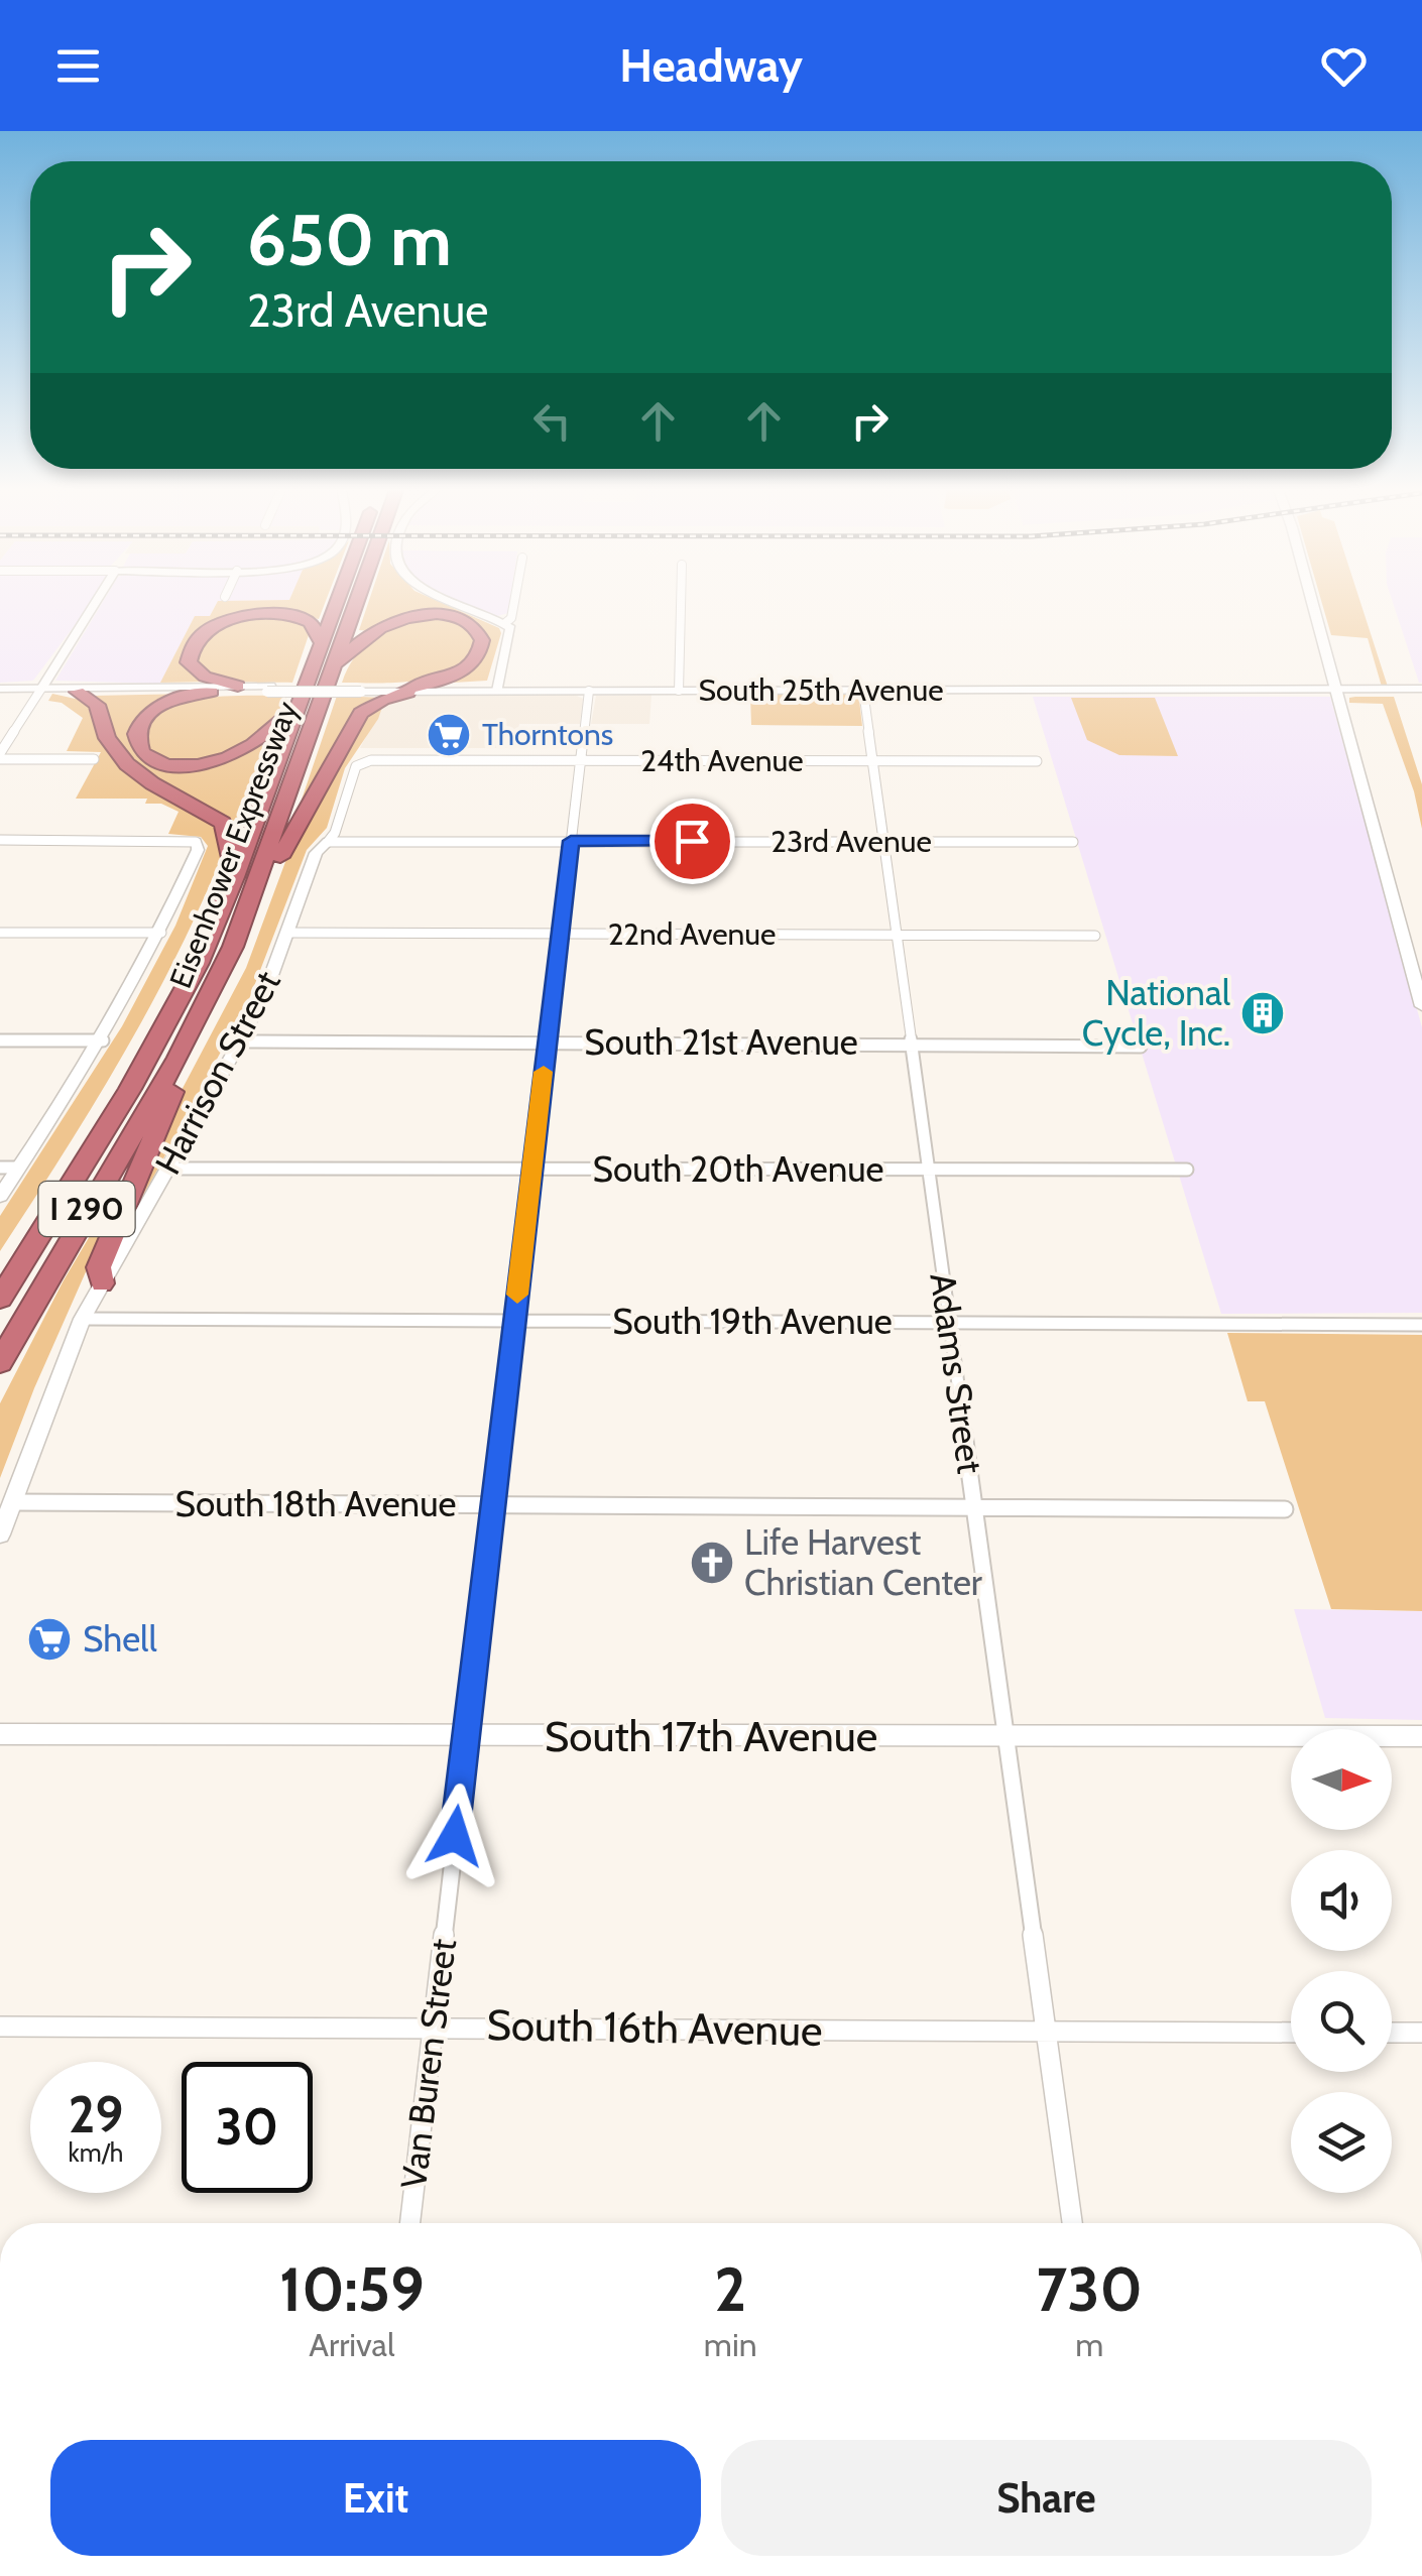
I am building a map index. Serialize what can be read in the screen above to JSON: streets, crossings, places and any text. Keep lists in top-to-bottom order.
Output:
{
  "streets": {
    "highway": ["Eisenhower Expressway", "I 290"],
    "street": [
      "South 25th Avenue",
      "24th Avenue",
      "23rd Avenue",
      "22nd Avenue",
      "South 21st Avenue",
      "Harrison Street",
      "South 20th Avenue",
      "South 19th Avenue",
      "Adams Street",
      "South 18th Avenue",
      "South 17th Avenue",
      "South 16th Avenue",
      "Van Buren Street"
    ]
  },
  "crossings": [
    ["South 25th Avenue", "Adams Street"],
    ["South 25th Avenue", "Van Buren Street"],
    ["24th Avenue", "Harrison Street"],
    ["24th Avenue", "Adams Street"],
    ["24th Avenue", "Van Buren Street"],
    ["23rd Avenue", "Harrison Street"],
    ["23rd Avenue", "Adams Street"],
    ["23rd Avenue", "Van Buren Street"],
    ["22nd Avenue", "Harrison Street"],
    ["22nd Avenue", "Adams Street"],
    ["22nd Avenue", "Van Buren Street"],
    ["South 21st Avenue", "Harrison Street"],
    ["South 21st Avenue", "Adams Street"],
    ["South 21st Avenue", "Van Buren Street"],
    ["Harrison Street", "South 20th Avenue"],
    ["Harrison Street", "South 19th Avenue"],
    ["Harrison Street", "South 18th Avenue"],
    ["South 20th Avenue", "Adams Street"],
    ["South 20th Avenue", "Van Buren Street"],
    ["South 19th Avenue", "Adams Street"],
    ["South 19th Avenue", "Van Buren Street"],
    ["Adams Street", "South 18th Avenue"],
    ["Adams Street", "South 17th Avenue"],
    ["Adams Street", "South 16th Avenue"],
    ["South 18th Avenue", "Van Buren Street"],
    ["South 17th Avenue", "Van Buren Street"],
    ["South 16th Avenue", "Van Buren Street"]
  ],
  "places": {
    "supermarket": ["Thorntons", "Shell"],
    "building": ["National Cycle, Inc."],
    "church": ["Life Harvest Christian Center"]
  },
  "north": "right",
  "page": {
    "header": "Headway",
    "turn": ["650 m", "23rd Avenue"],
    "speed": "29 km/h",
    "limit": "30",
    "eta": [
      "10:59",
      "Arrival",
      "2",
      "min",
      "730",
      "m"
    ],
    "buttons": ["Exit", "Share"]
  }
}
